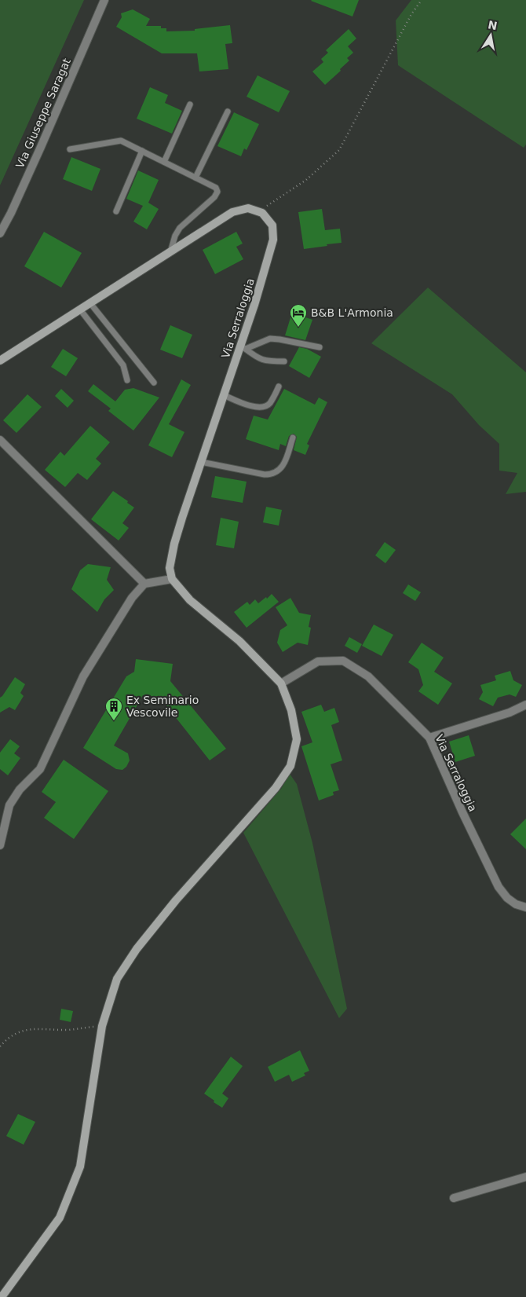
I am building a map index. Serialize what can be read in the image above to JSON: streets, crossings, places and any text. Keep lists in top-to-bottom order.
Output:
{
  "streets": {
    "main road": ["Via Serraloggia"],
    "street": ["Via Giuseppe Saragat"]
  },
  "places": {
    "hotel": ["B&B L'Armonia"],
    "building": ["Ex Seminario Vescovile"]
  },
  "north": "top"
}
